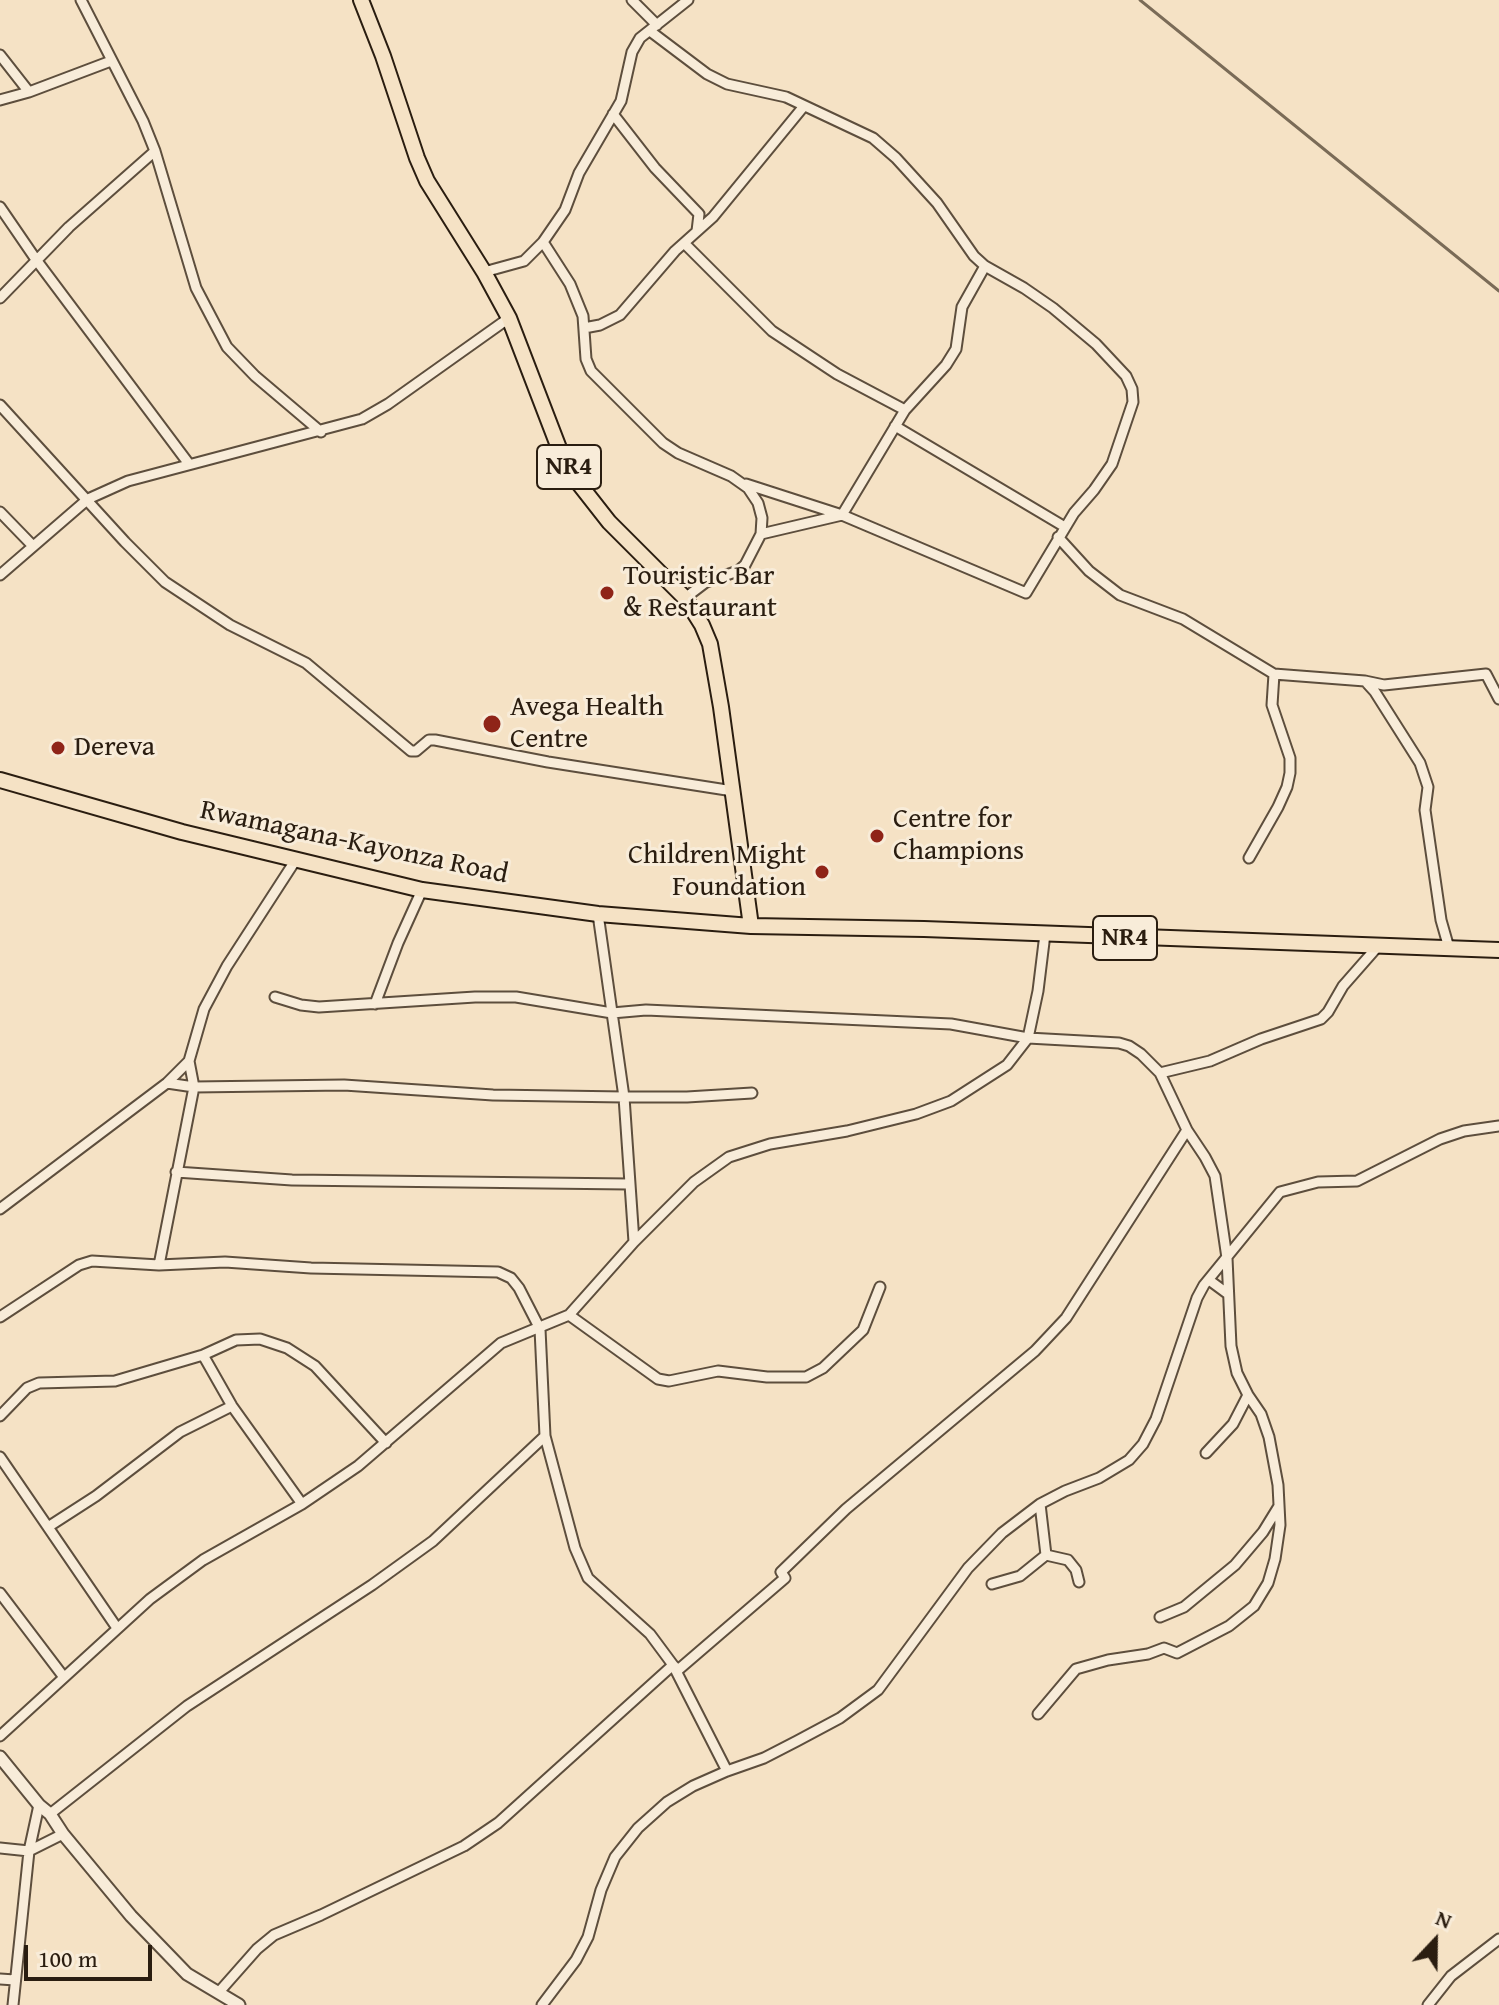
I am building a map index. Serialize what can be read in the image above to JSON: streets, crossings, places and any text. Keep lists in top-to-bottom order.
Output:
{
  "streets": {
    "highway": ["NR4", "Rwamagana-Kayonza Road"]
  },
  "crossings": [
    ["NR4", "Rwamagana-Kayonza Road"]
  ],
  "places": [
    "Touristic Bar & Restaurant",
    "Avega Health Centre",
    "Dereva",
    "Centre for Champions",
    "Children Might Foundation"
  ],
  "scale_bar": "100 m",
  "north": "top"
}
